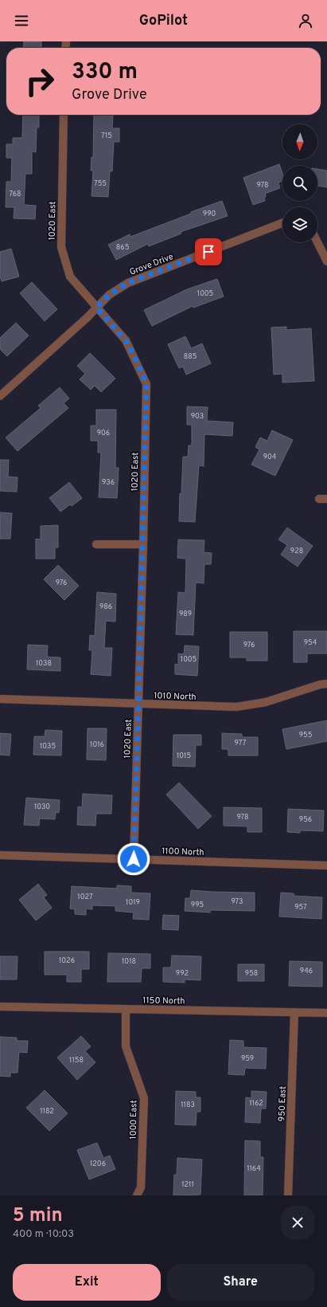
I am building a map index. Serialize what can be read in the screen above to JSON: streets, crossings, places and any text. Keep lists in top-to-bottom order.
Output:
{
  "streets": {
    "street": [
      "1020 East",
      "Grove Drive",
      "1010 North",
      "1100 North",
      "1150 North",
      "950 East",
      "1000 East"
    ]
  },
  "crossings": [
    ["1020 East", "Grove Drive"],
    ["1020 East", "1010 North"],
    ["1020 East", "1100 North"],
    ["1150 North", "950 East"],
    ["1150 North", "1000 East"]
  ],
  "house_numbers": [
    "715",
    "755",
    "978",
    "768",
    "990",
    "865",
    "1005",
    "885",
    "903",
    "906",
    "904",
    "936",
    "928",
    "976",
    "986",
    "989",
    "954",
    "976",
    "1005",
    "1038",
    "955",
    "977",
    "1016",
    "1035",
    "1015",
    "1030",
    "978",
    "956",
    "1027",
    "973",
    "1019",
    "995",
    "957",
    "1026",
    "1018",
    "946",
    "992",
    "958",
    "959",
    "1158",
    "1162",
    "1183",
    "1182",
    "1206",
    "1164",
    "1211"
  ],
  "north": "bottom",
  "page": {
    "header": "GoPilot",
    "turn": ["330 m", "Grove Drive"],
    "heading": ["5 min", "400 m · 10:03"],
    "buttons": ["Exit", "Share"]
  }
}
